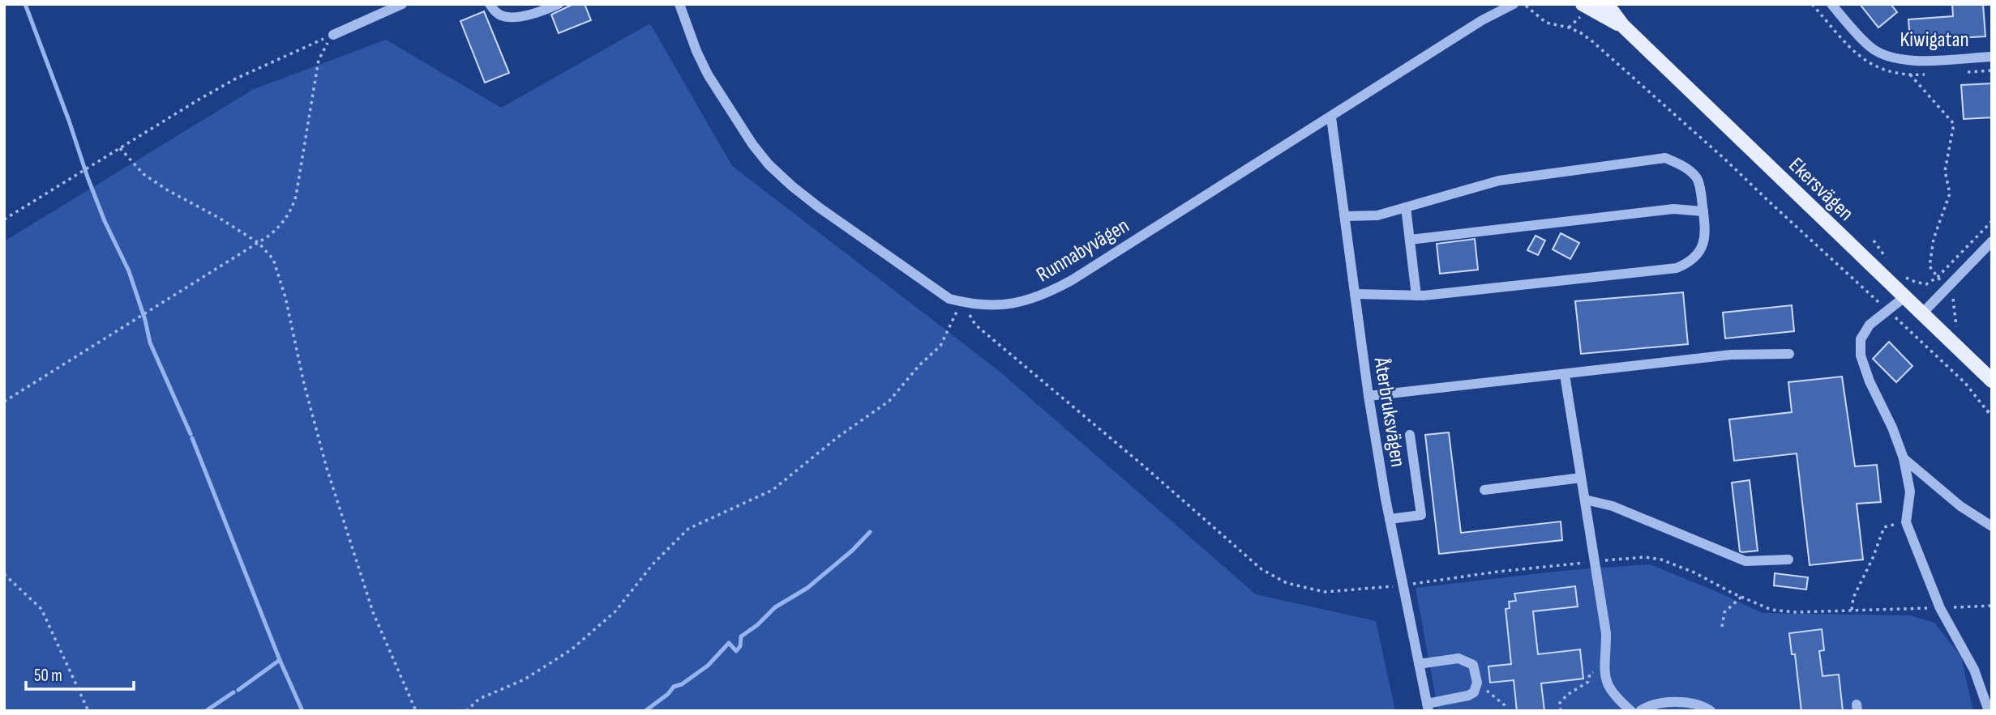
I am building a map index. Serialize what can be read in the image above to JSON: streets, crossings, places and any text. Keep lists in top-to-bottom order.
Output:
{
  "streets": {
    "main road": ["Ekersvägen"],
    "street": ["Kiwigatan", "Runnabyvägen", "Återbruksvägen"]
  },
  "crossings": [
    ["Runnabyvägen", "Återbruksvägen"]
  ],
  "scale_bar": "50 m"
}
